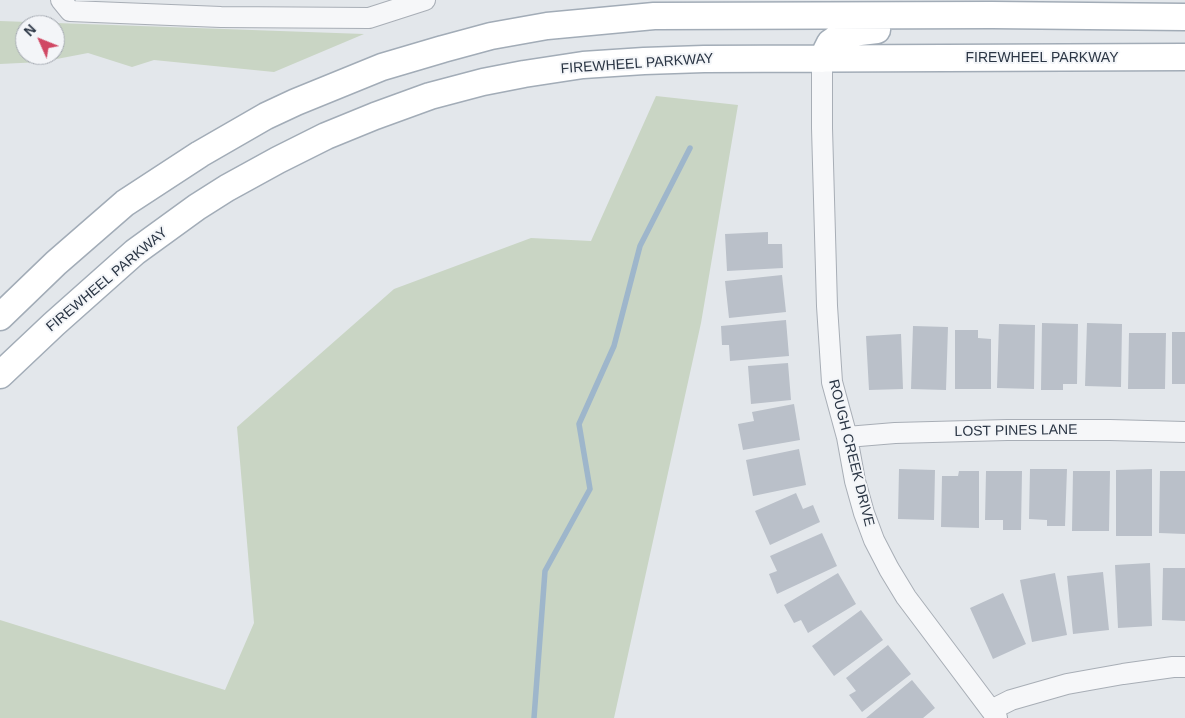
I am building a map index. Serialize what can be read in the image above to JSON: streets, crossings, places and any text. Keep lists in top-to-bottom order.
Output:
{
  "streets": {
    "main road": ["FIREWHEEL PARKWAY"],
    "street": ["LOST PINES LANE", "ROUGH CREEK DRIVE"]
  },
  "crossings": [
    ["FIREWHEEL PARKWAY", "ROUGH CREEK DRIVE"],
    ["LOST PINES LANE", "ROUGH CREEK DRIVE"]
  ],
  "north": "top left"
}
